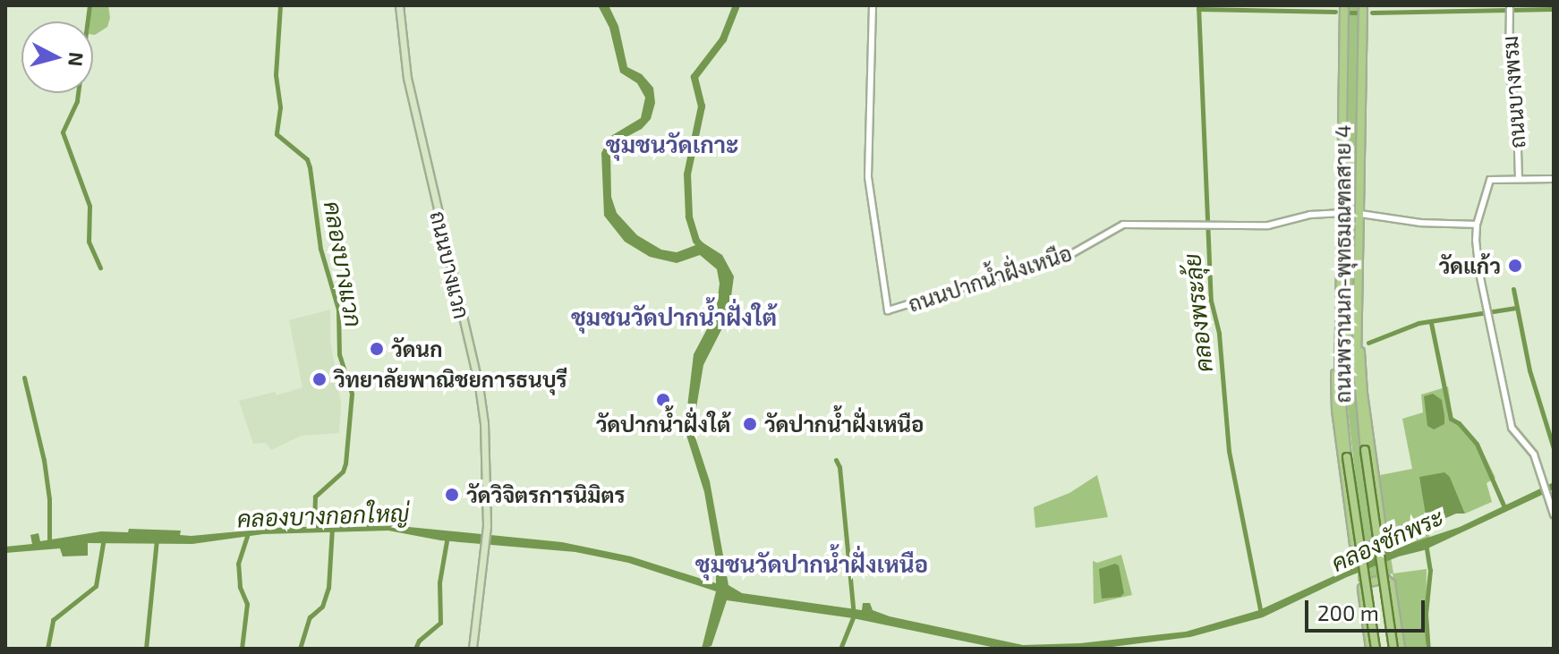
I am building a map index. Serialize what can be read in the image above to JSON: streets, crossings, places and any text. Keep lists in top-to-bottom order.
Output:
{
  "streets": {
    "main road": ["ถนนพรานนก-พุทธมณฑลสาย 4", "ถนนบางแวก"],
    "street": ["ถนนบางพรม", "ถนนปากน้ำฝั่งเหนือ"]
  },
  "crossings": [
    ["ถนนพรานนก-พุทธมณฑลสาย 4", "ถนนปากน้ำฝั่งเหนือ"]
  ],
  "districts": ["ชุมชนวัดเกาะ", "ชุมชนวัดปากน้ำฝั่งใต้", "ชุมชนวัดปากน้ำฝั่งเหนือ"],
  "water": [
    "คลองบางแวก",
    "คลองพระลุ้ย",
    "คลองบางกอกใหญ่",
    "คลองชักพระ"
  ],
  "places": [
    "วัดแก้ว",
    "วัดนก",
    "วิทยาลัยพาณิชยการธนบุรี",
    "วัดปากน้ำฝั่งใต้",
    "วัดปากน้ำฝั่งเหนือ",
    "วัดวิจิตรการนิมิตร"
  ],
  "scale_bar": "200 m",
  "north": "right"
}
